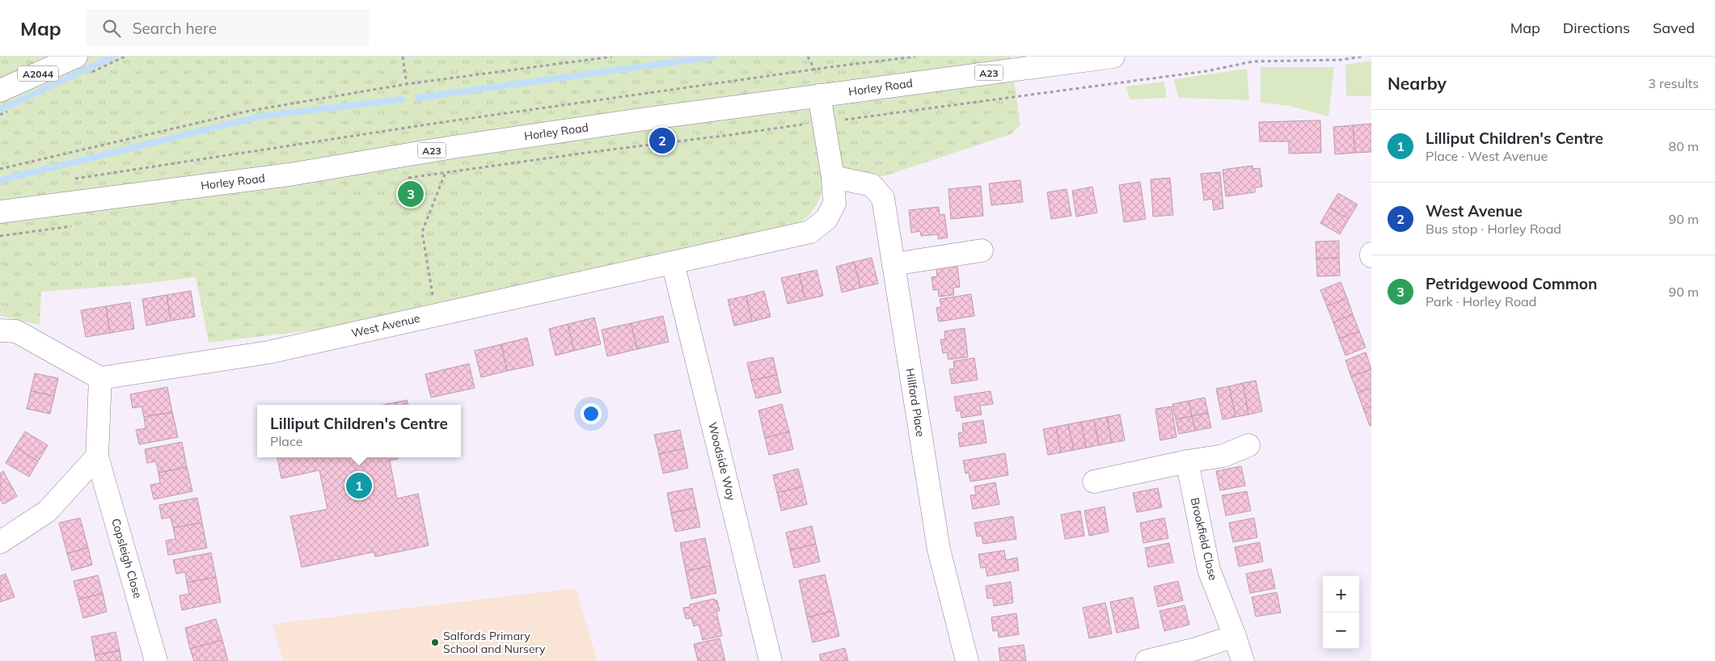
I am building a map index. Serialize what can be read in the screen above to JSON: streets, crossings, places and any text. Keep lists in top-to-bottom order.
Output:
{
  "streets": {
    "street": [
      "A23",
      "A2044",
      "Horley Road",
      "West Avenue",
      "Hillford Place",
      "Woodside Way",
      "Brookfield Close",
      "Copsleigh Close"
    ]
  },
  "crossings": [
    ["Horley Road", "West Avenue"],
    ["West Avenue", "Hillford Place"],
    ["West Avenue", "Woodside Way"],
    ["West Avenue", "Copsleigh Close"]
  ],
  "places": ["Salfords Primary School and Nursery"],
  "page": {
    "header": "Map",
    "search": "Search here",
    "nav": ["Map", "Directions", "Saved"],
    "heading": ["Nearby", "3 results"],
    "list": [
      {
        "mark": "1",
        "name": "Lilliput Children's Centre",
        "note": "Place · West Avenue",
        "value": "80 m"
      },
      {
        "mark": "2",
        "name": "West Avenue",
        "note": "Bus stop · Horley Road",
        "value": "90 m"
      },
      {
        "mark": "3",
        "name": "Petridgewood Common",
        "note": "Park · Horley Road",
        "value": "90 m"
      }
    ],
    "pins": ["2", "3", "1"],
    "popup": ["Lilliput Children's Centre", "Place"],
    "map_buttons": ["+", "−"]
  }
}
